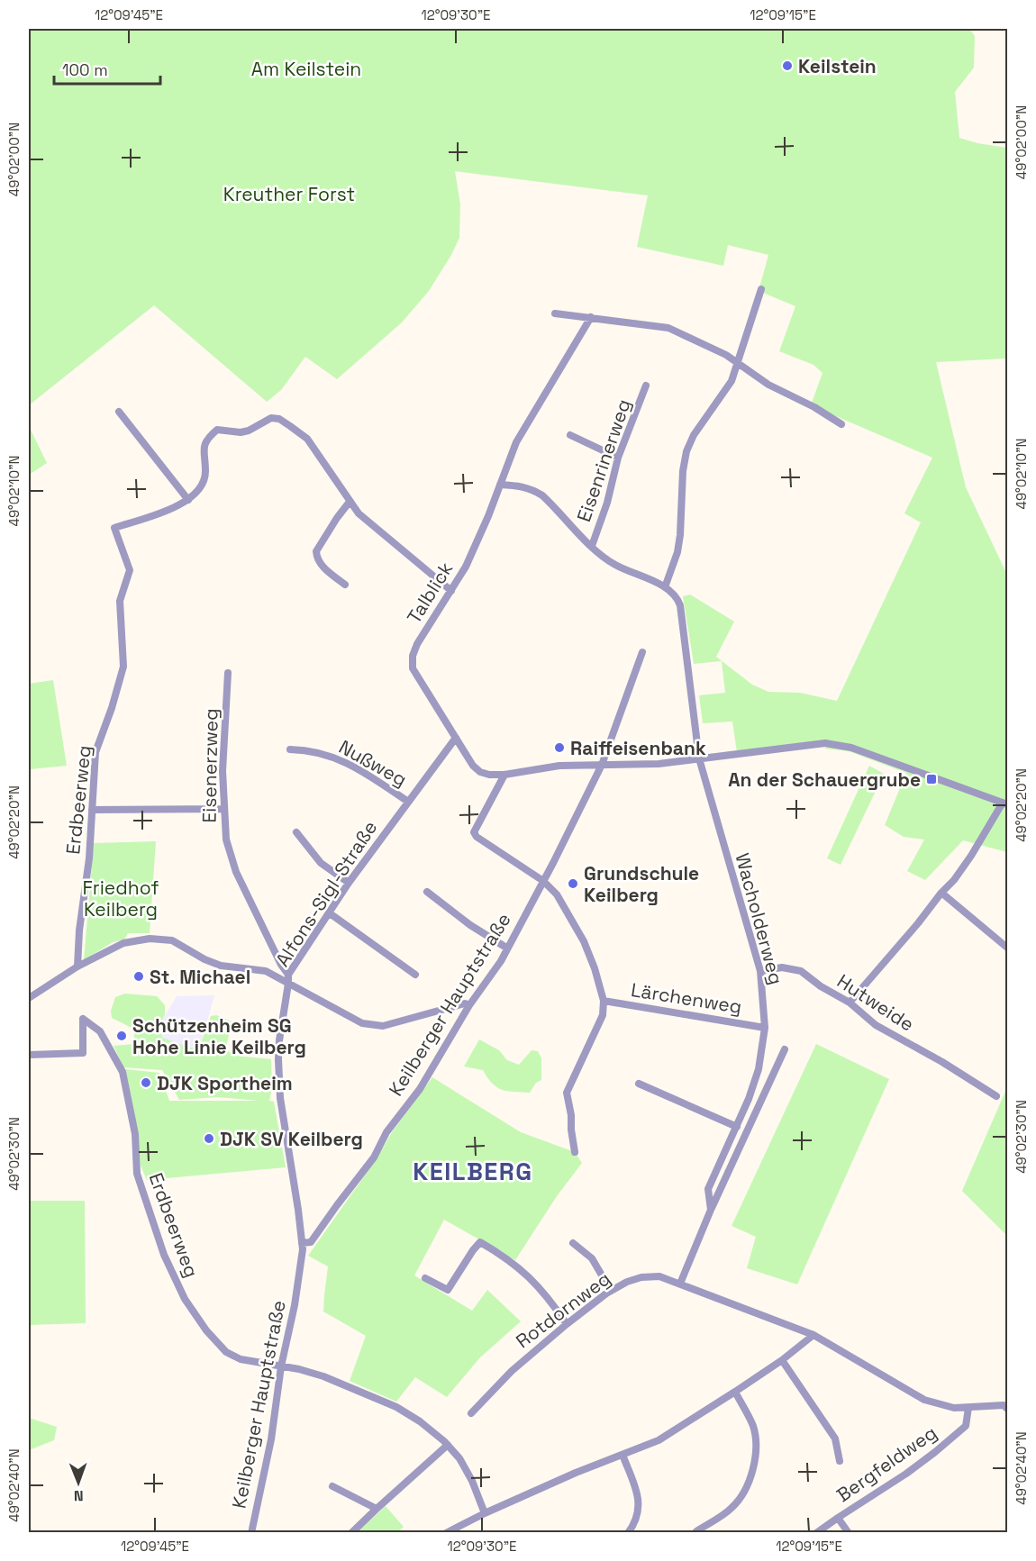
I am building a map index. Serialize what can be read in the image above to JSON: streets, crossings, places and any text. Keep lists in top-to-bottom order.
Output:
{
  "streets": {
    "street": [
      "Eisenrinerweg",
      "Talblick",
      "Nußweg",
      "Eisenerzweg",
      "Erdbeerweg",
      "Alfons-Sigl-Straße",
      "Wacholderweg",
      "Lärchenweg",
      "Hutweide",
      "Keilberger Hauptstraße",
      "Rotdornweg",
      "Bergfeldweg"
    ]
  },
  "crossings": [
    ["Talblick", "Alfons-Sigl-Straße"],
    ["Talblick", "Wacholderweg"],
    ["Talblick", "Keilberger Hauptstraße"],
    ["Nußweg", "Alfons-Sigl-Straße"],
    ["Eisenerzweg", "Alfons-Sigl-Straße"],
    ["Erdbeerweg", "Keilberger Hauptstraße"],
    ["Alfons-Sigl-Straße", "Keilberger Hauptstraße"],
    ["Wacholderweg", "Lärchenweg"],
    ["Wacholderweg", "Hutweide"],
    ["Wacholderweg", "Rotdornweg"],
    ["Rotdornweg", "Bergfeldweg"]
  ],
  "districts": ["KEILBERG"],
  "parks": ["Am Keilstein", "Kreuther Forst", "Friedhof Keilberg"],
  "places": {
    "other": [
      "Keilstein",
      "Raiffeisenbank",
      "Grundschule Keilberg",
      "St. Michael",
      "Schützenheim SG Hohe Linie Keilberg",
      "DJK Sportheim",
      "DJK SV Keilberg"
    ],
    "transit": ["An der Schauergrube"]
  },
  "scale_bar": "100 m",
  "north": "bottom",
  "coordinates": [
    "12°09'45\"E",
    "12°09'30\"E",
    "12°09'15\"E",
    "49°02'00\"N",
    "49°02'10\"N",
    "49°02'20\"N",
    "49°02'30\"N",
    "49°02'40\"N"
  ]
}
